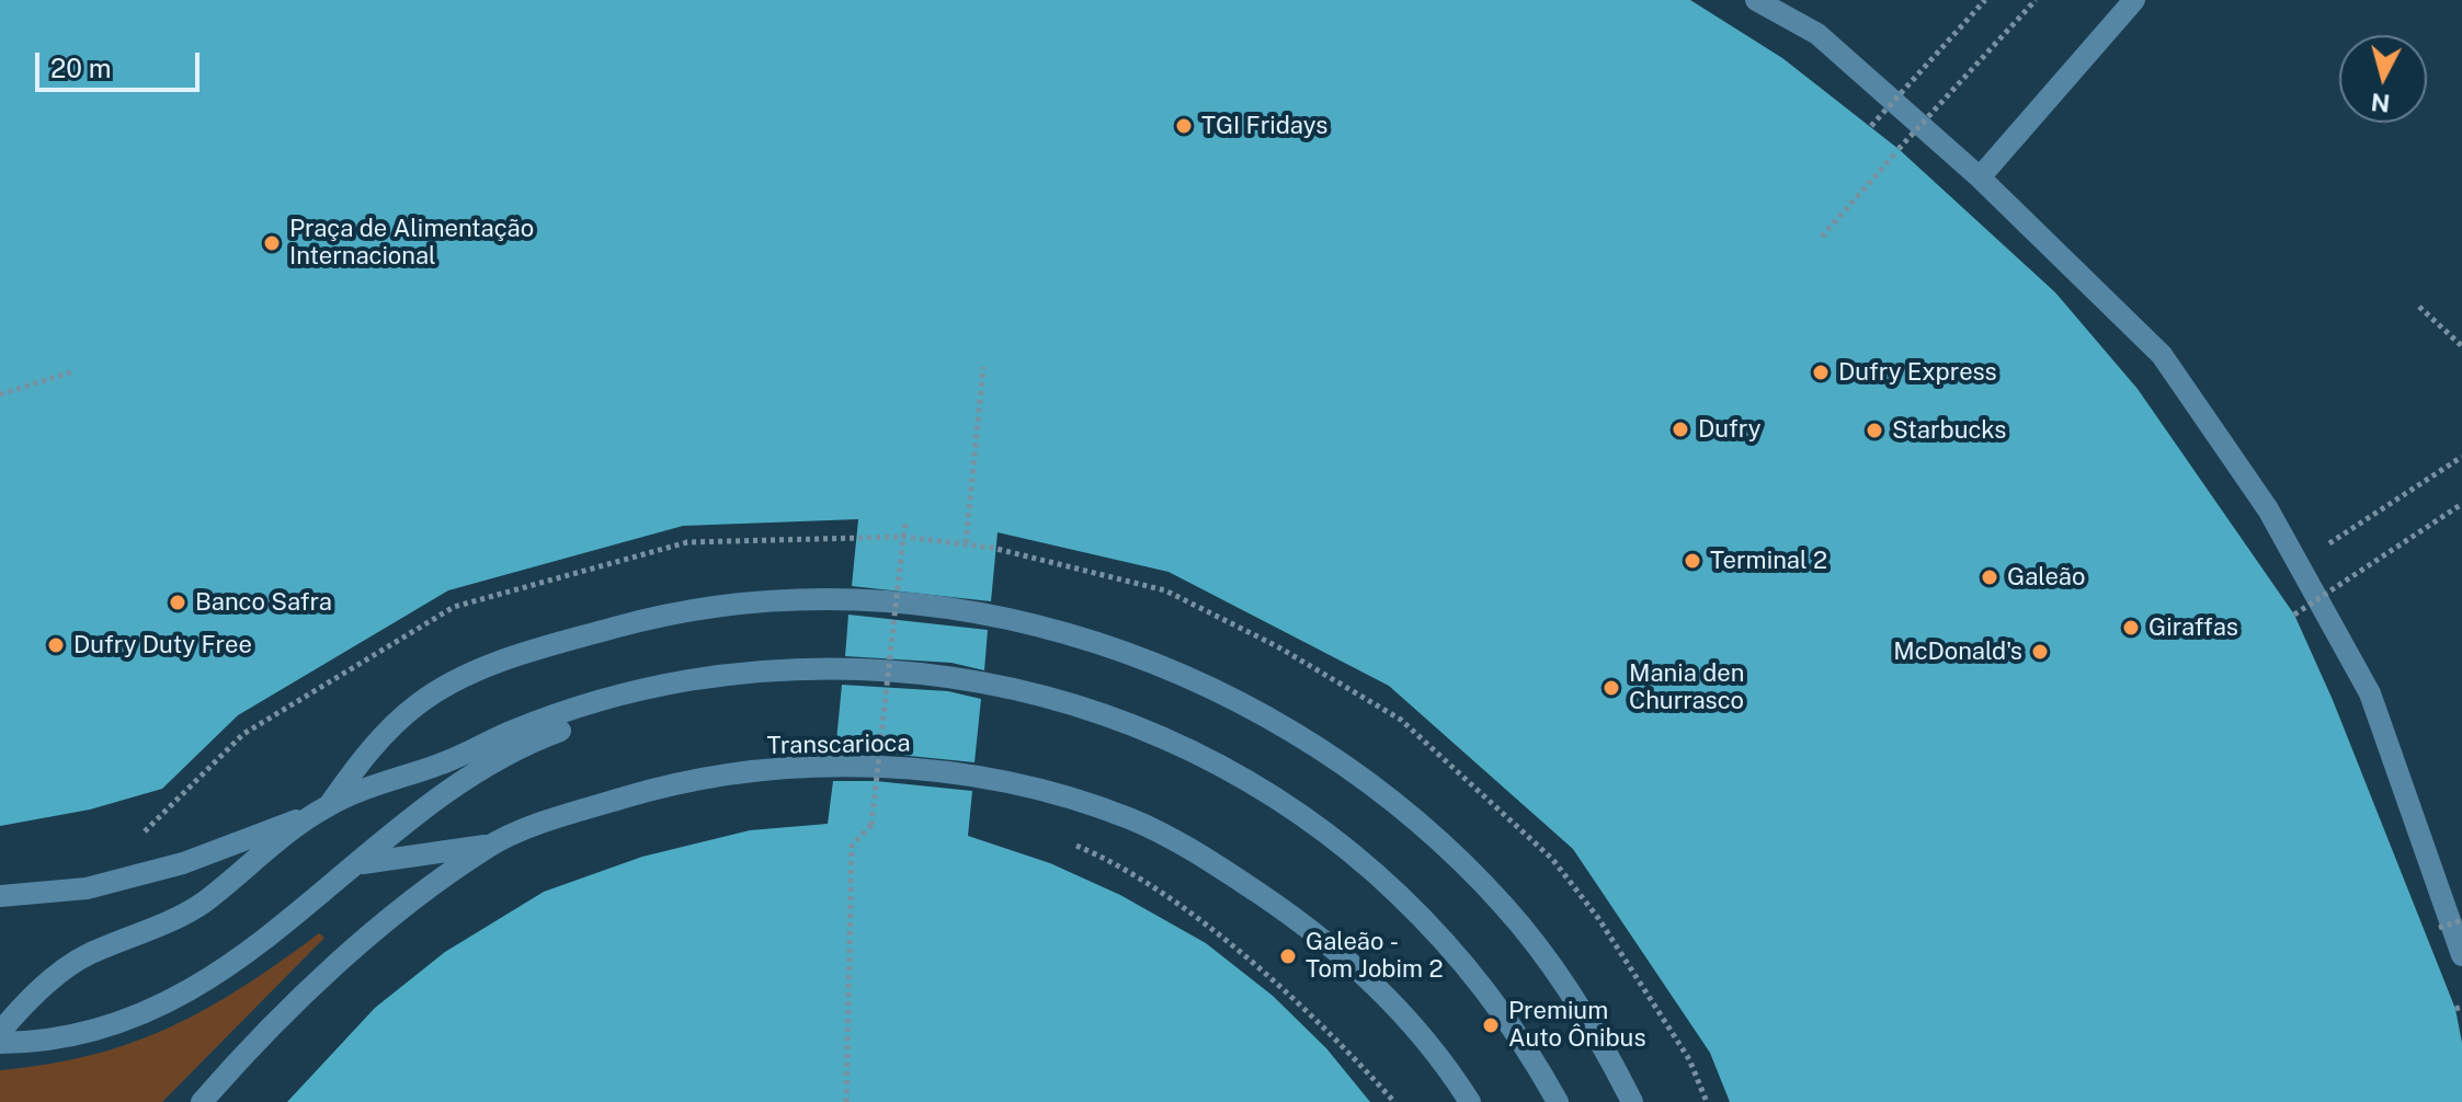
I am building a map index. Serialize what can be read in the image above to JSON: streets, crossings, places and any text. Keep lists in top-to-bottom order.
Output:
{
  "streets": {
    "street": ["Transcarioca"]
  },
  "places": [
    "TGI Fridays",
    "Praça de Alimentação Internacional",
    "Dufry Express",
    "Dufry",
    "Starbucks",
    "Terminal 2",
    "Galeão",
    "Banco Safra",
    "Giraffas",
    "Dufry Duty Free",
    "McDonald's",
    "Mania den Churrasco",
    "Galeão - Tom Jobim 2",
    "Premium Auto Ônibus"
  ],
  "scale_bar": "20 m",
  "north": "bottom"
}
